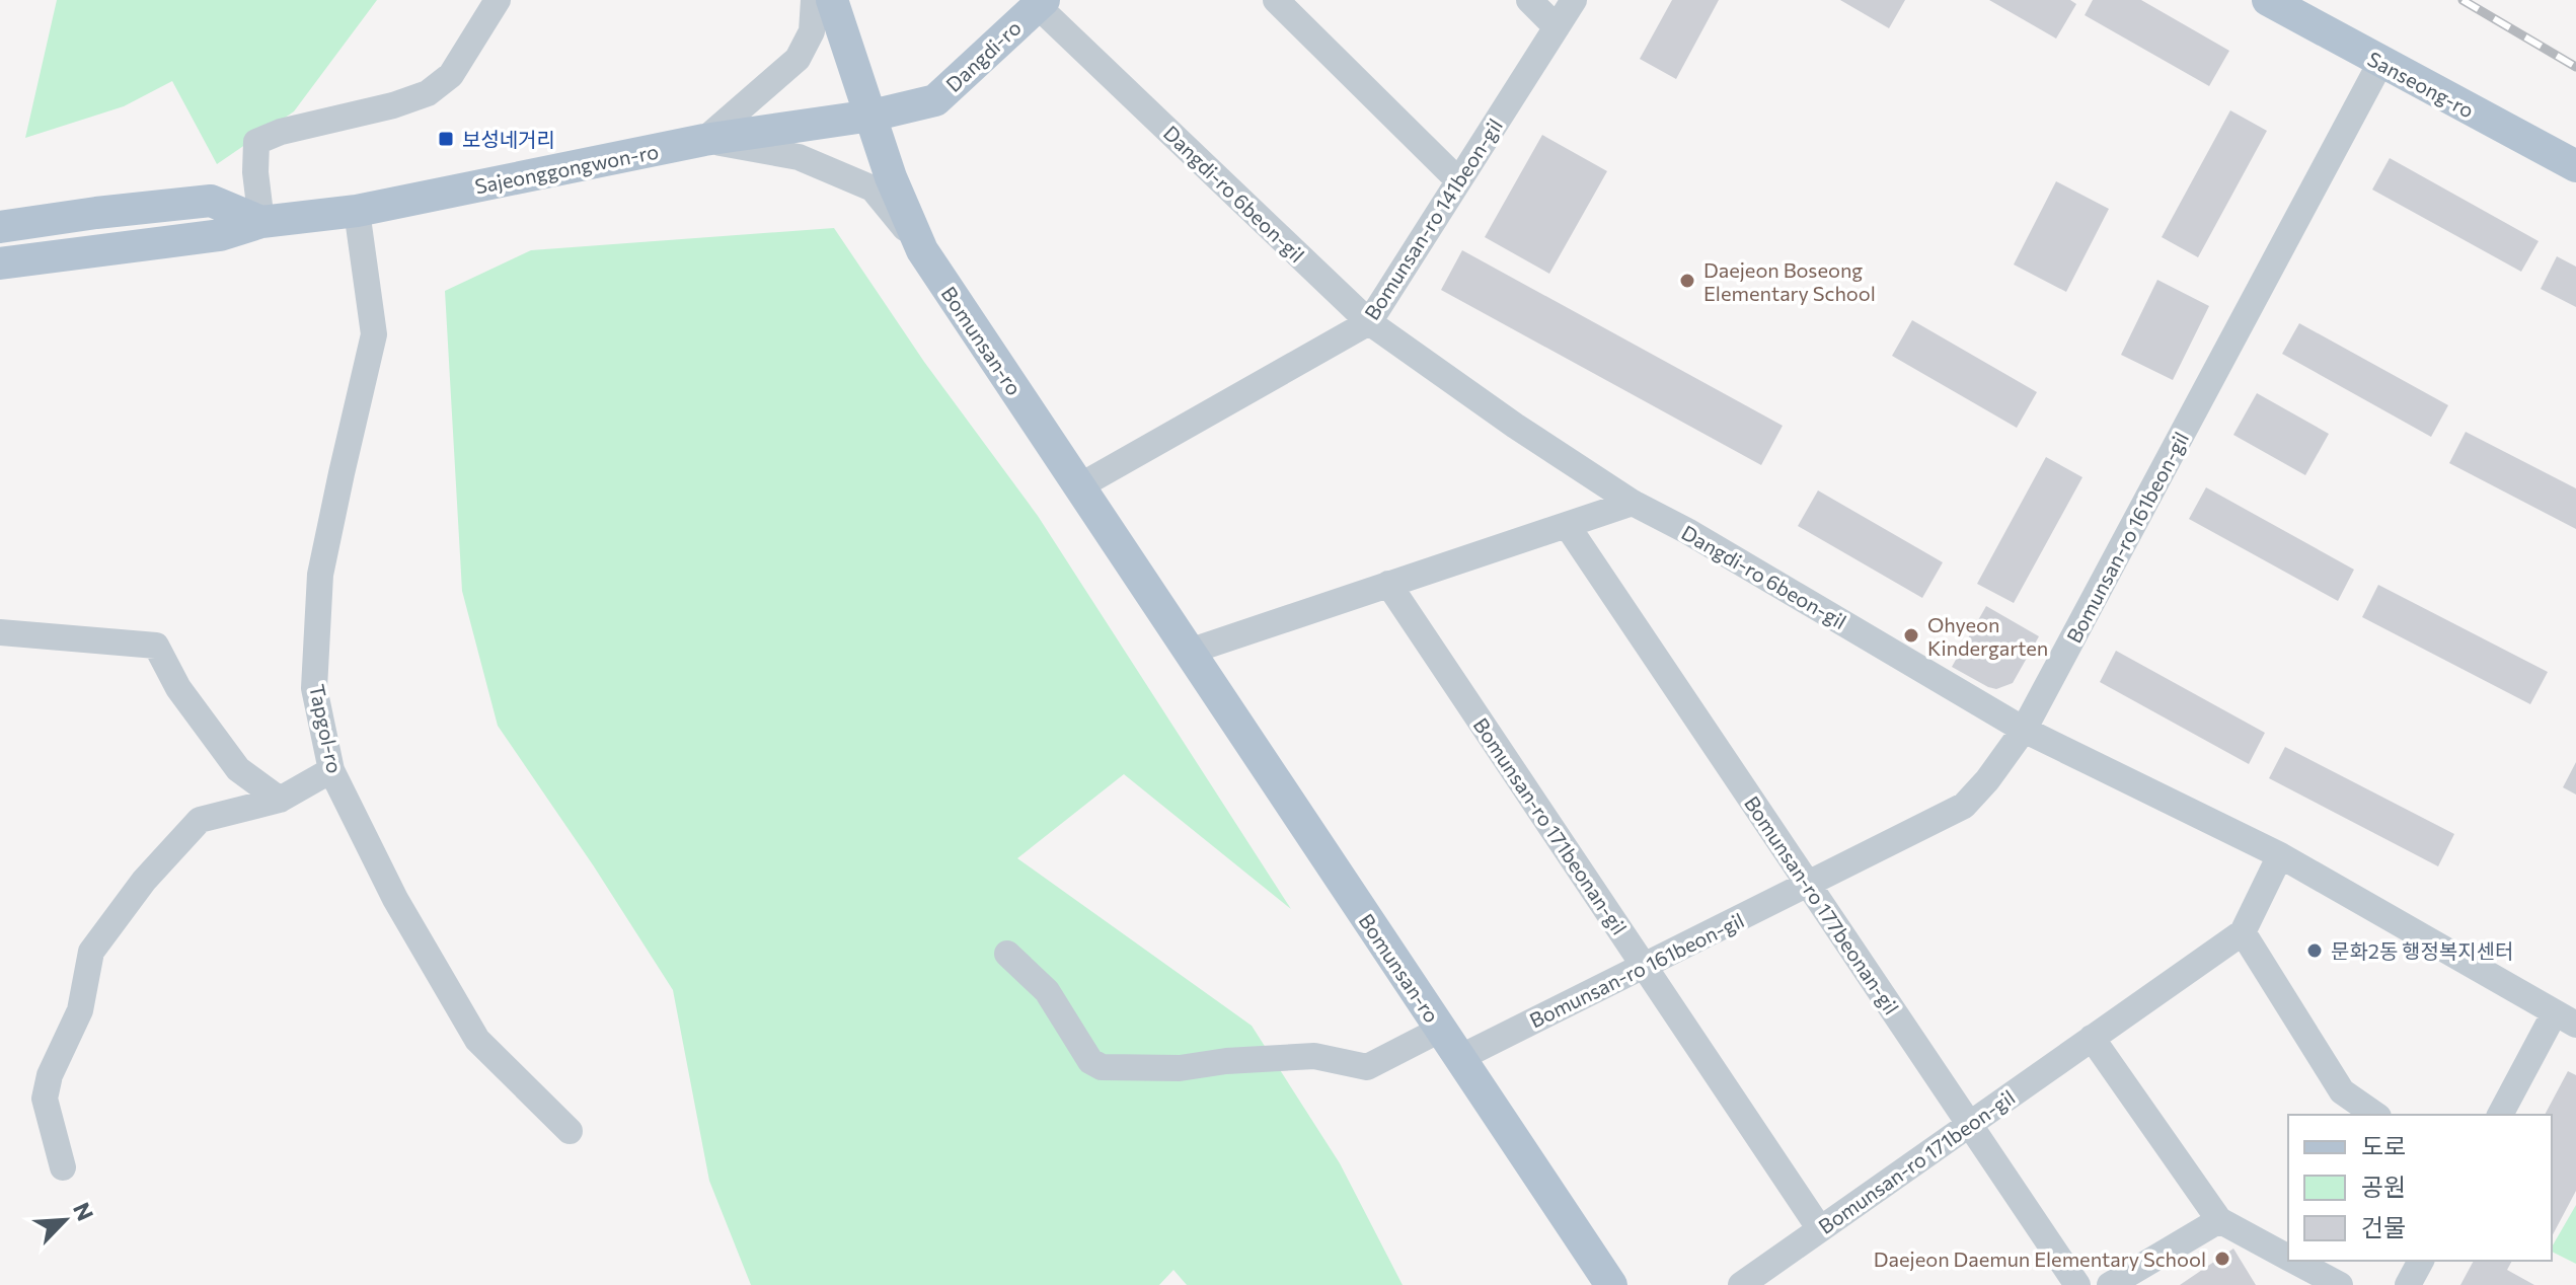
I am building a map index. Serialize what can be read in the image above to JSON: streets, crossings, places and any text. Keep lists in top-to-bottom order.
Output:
{
  "streets": {
    "main road": [
      "Dangdi-ro",
      "Sanseong-ro",
      "Sajeonggongwon-ro",
      "Bomunsan-ro"
    ],
    "street": [
      "Dangdi-ro 6beon-gil",
      "Bomunsan-ro 141beon-gil",
      "Bomunsan-ro 161beon-gil",
      "Tapgol-ro",
      "Bomunsan-ro 171beonan-gil",
      "Bomunsan-ro 177beonan-gil",
      "Bomunsan-ro 171beon-gil"
    ]
  },
  "crossings": [
    ["Dangdi-ro", "Sajeonggongwon-ro"],
    ["Dangdi-ro", "Dangdi-ro 6beon-gil"],
    ["Dangdi-ro", "Bomunsan-ro"],
    ["Sanseong-ro", "Bomunsan-ro 161beon-gil"],
    ["Sajeonggongwon-ro", "Bomunsan-ro"],
    ["Sajeonggongwon-ro", "Tapgol-ro"],
    ["Dangdi-ro 6beon-gil", "Bomunsan-ro 141beon-gil"],
    ["Dangdi-ro 6beon-gil", "Bomunsan-ro 161beon-gil"],
    ["Dangdi-ro 6beon-gil", "Bomunsan-ro 171beon-gil"],
    ["Bomunsan-ro 141beon-gil", "Bomunsan-ro"],
    ["Bomunsan-ro", "Bomunsan-ro 161beon-gil"],
    ["Bomunsan-ro 161beon-gil", "Bomunsan-ro 171beonan-gil"],
    ["Bomunsan-ro 161beon-gil", "Bomunsan-ro 177beonan-gil"],
    ["Bomunsan-ro 171beonan-gil", "Bomunsan-ro 171beon-gil"],
    ["Bomunsan-ro 177beonan-gil", "Bomunsan-ro 171beon-gil"]
  ],
  "places": {
    "transit": ["보성네거리"],
    "other": [
      "Daejeon Boseong Elementary School",
      "Ohyeon Kindergarten",
      "문화2동 행정복지센터",
      "Daejeon Daemun Elementary School"
    ]
  },
  "legend": ["도로", "공원", "건물"],
  "north": "top right"
}
